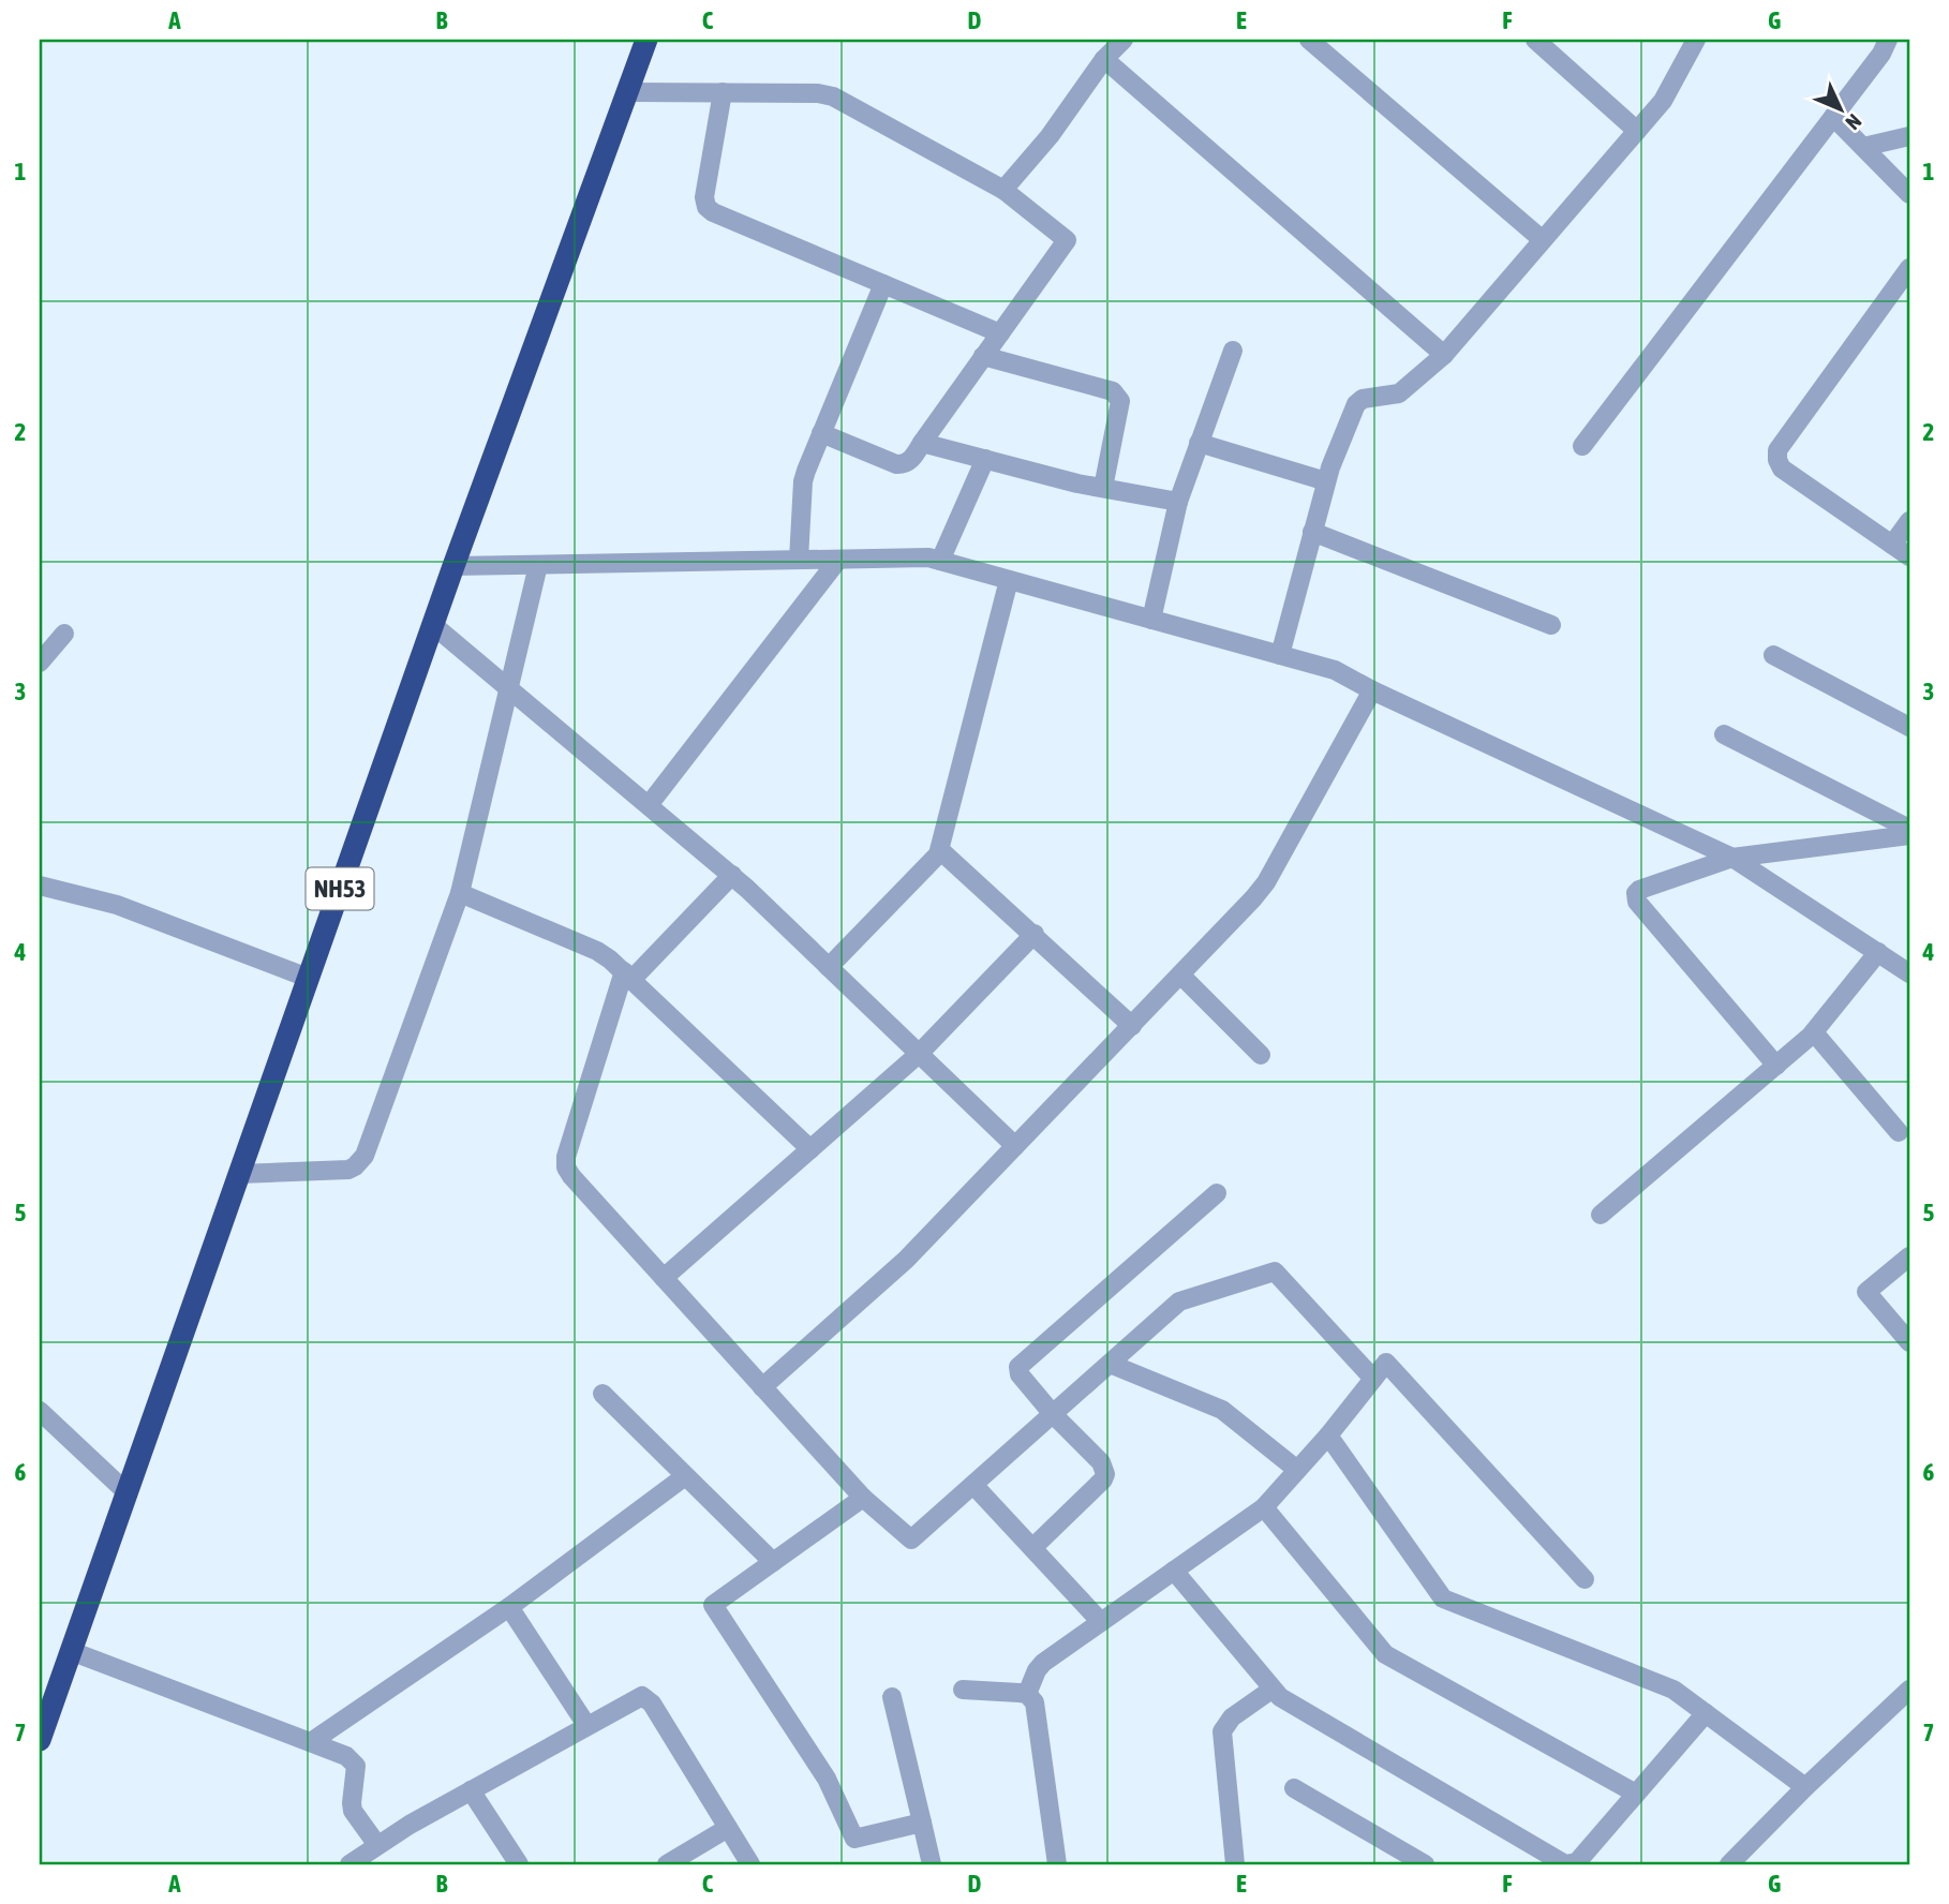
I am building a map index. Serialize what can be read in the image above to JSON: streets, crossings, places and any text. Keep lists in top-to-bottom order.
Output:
{
  "streets": {
    "highway": ["NH53"]
  },
  "north": "bottom right",
  "grid": {
    "columns": [
      "A",
      "B",
      "C",
      "D",
      "E",
      "F",
      "G"
    ],
    "rows": [
      "1",
      "2",
      "3",
      "4",
      "5",
      "6",
      "7"
    ]
  }
}
